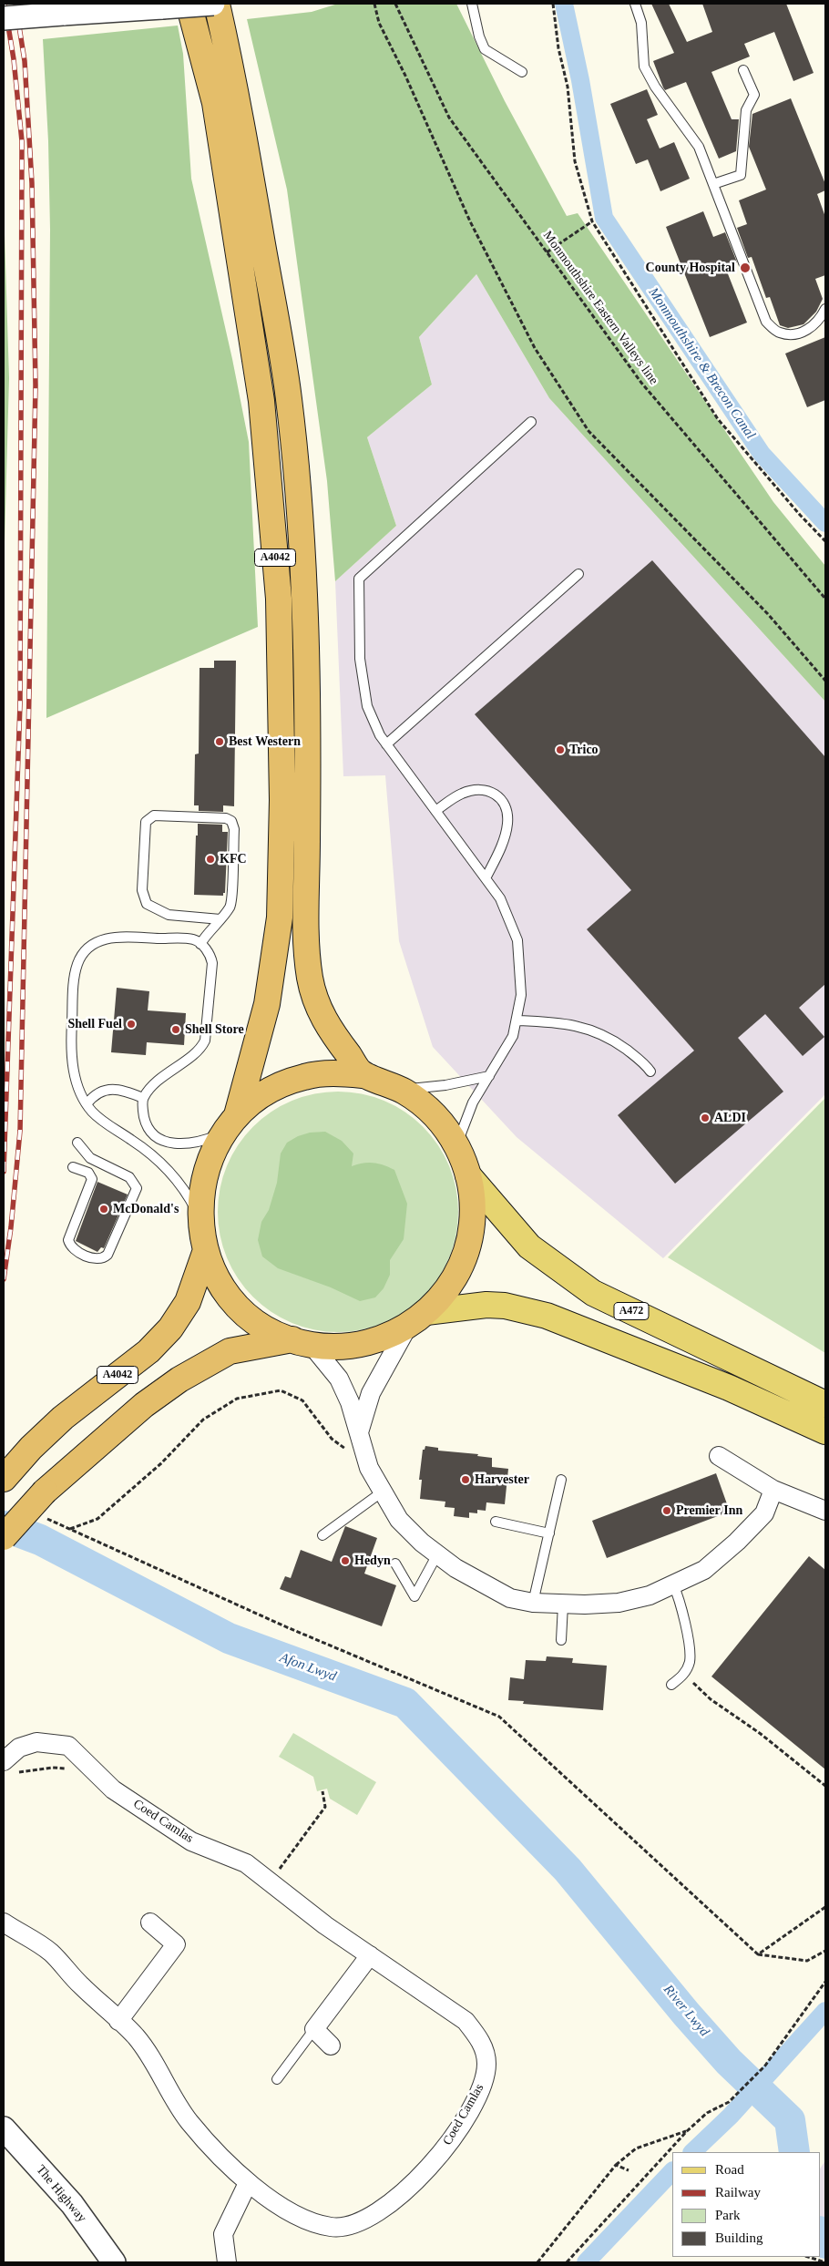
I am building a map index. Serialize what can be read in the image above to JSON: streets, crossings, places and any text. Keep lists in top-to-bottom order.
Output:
{
  "streets": {
    "highway": ["A4042"],
    "main road": ["A472"],
    "street": ["Coed Camlas", "The Highway"],
    "path": ["Monmouthshire Eastern Valleys line"]
  },
  "water": ["Monmouthshire & Brecon Canal", "Afon Lwyd", "River Lwyd"],
  "places": [
    "County Hospital",
    "Best Western",
    "Trico",
    "KFC",
    "Shell Fuel",
    "Shell Store",
    "ALDI",
    "McDonald's",
    "Harvester",
    "Premier Inn",
    "Hedyn"
  ],
  "legend": [
    "Road",
    "Railway",
    "Park",
    "Building"
  ]
}
